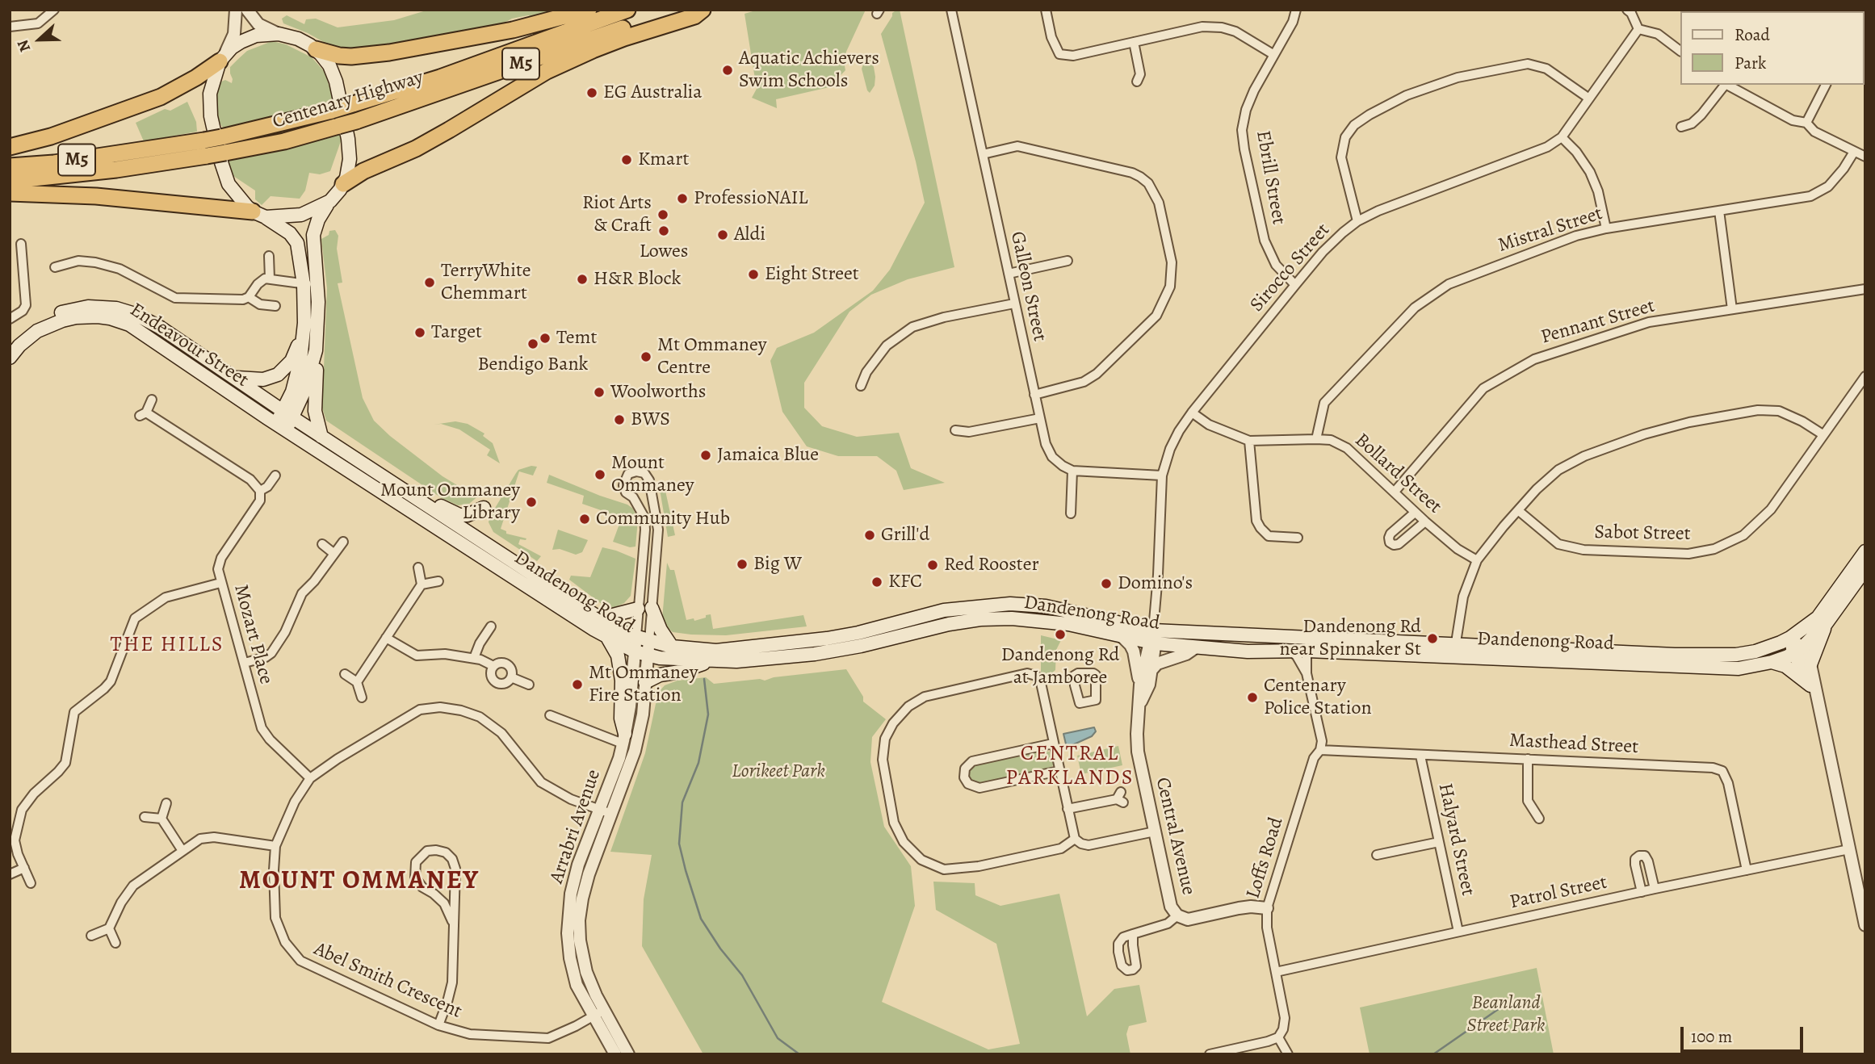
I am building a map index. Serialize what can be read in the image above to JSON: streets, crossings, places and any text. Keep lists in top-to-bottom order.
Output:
{
  "streets": {
    "highway": ["M5", "Centenary Highway"],
    "main road": ["Endeavour Street", "Dandenong Road"],
    "street": [
      "Ebrill Street",
      "Mistral Street",
      "Sirocco Street",
      "Galleon Street",
      "Pennant Street",
      "Bollard Street",
      "Sabot Street",
      "Mozart Place",
      "Masthead Street",
      "Arrabri Avenue",
      "Central Avenue",
      "Halyard Street",
      "Loffs Road",
      "Patrol Street",
      "Abel Smith Crescent"
    ]
  },
  "crossings": [
    ["Ebrill Street", "Sirocco Street"],
    ["Mistral Street", "Bollard Street"],
    ["Sirocco Street", "Bollard Street"],
    ["Sirocco Street", "Dandenong Road"],
    ["Sirocco Street", "Central Avenue"],
    ["Pennant Street", "Bollard Street"],
    ["Endeavour Street", "Dandenong Road"],
    ["Dandenong Road", "Arrabri Avenue"],
    ["Dandenong Road", "Central Avenue"],
    ["Mozart Place", "Abel Smith Crescent"],
    ["Masthead Street", "Halyard Street"],
    ["Masthead Street", "Loffs Road"],
    ["Masthead Street", "Patrol Street"],
    ["Arrabri Avenue", "Abel Smith Crescent"],
    ["Central Avenue", "Loffs Road"],
    ["Halyard Street", "Patrol Street"],
    ["Loffs Road", "Patrol Street"]
  ],
  "districts": ["THE HILLS", "CENTRAL PARKLANDS", "MOUNT OMMANEY"],
  "parks": ["Lorikeet Park", "Beanland Street Park"],
  "places": [
    "Aquatic Achievers Swim Schools",
    "EG Australia",
    "Kmart",
    "ProfessioNAIL",
    "Riot Arts & Craft",
    "Lowes",
    "Aldi",
    "Eight Street",
    "H&R Block",
    "TerryWhite Chemmart",
    "Target",
    "Temt",
    "Bendigo Bank",
    "Mt Ommaney Centre",
    "Woolworths",
    "BWS",
    "Jamaica Blue",
    "Mount Ommaney",
    "Mount Ommaney Library",
    "Community Hub",
    "Grill'd",
    "Big W",
    "Red Rooster",
    "KFC",
    "Domino's",
    "Dandenong Rd at Jamboree",
    "Dandenong Rd near Spinnaker St",
    "Mt Ommaney Fire Station",
    "Centenary Police Station"
  ],
  "legend": ["Road", "Park"],
  "scale_bar": "100 m",
  "north": "left"
}
